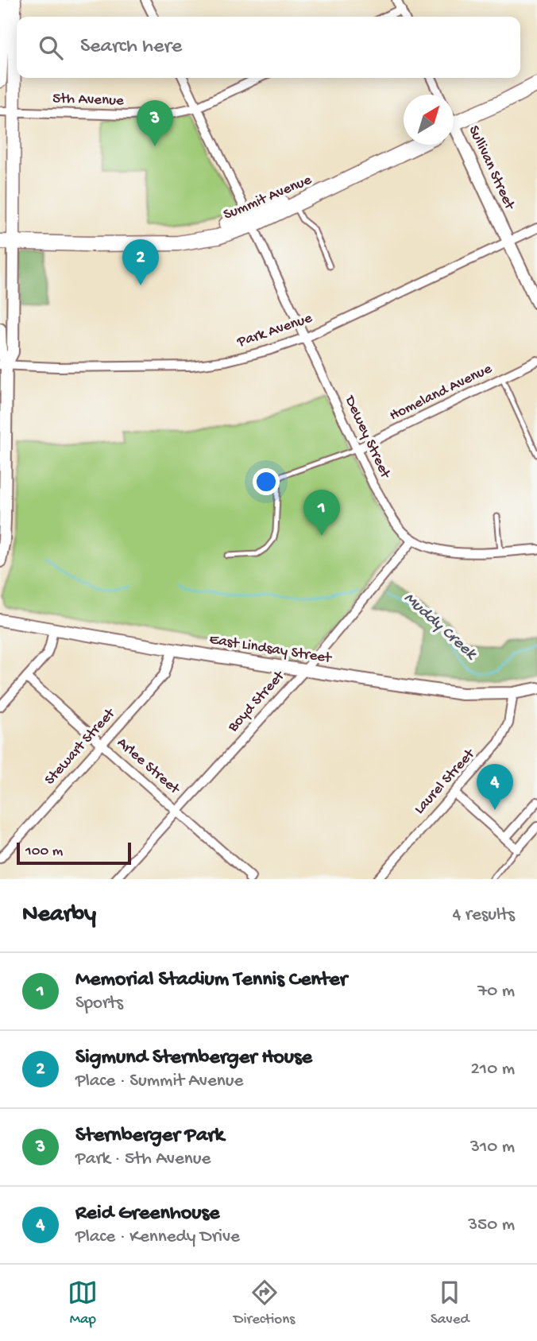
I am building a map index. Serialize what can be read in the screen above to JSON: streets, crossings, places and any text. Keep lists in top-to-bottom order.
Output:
{
  "streets": {
    "main road": ["Summit Avenue"],
    "street": [
      "5th Avenue",
      "Sullivan Street",
      "Park Avenue",
      "Homeland Avenue",
      "Dewey Street",
      "East Lindsay Street",
      "Boyd Street",
      "Stewart Street",
      "Arlee Street",
      "Laurel Street"
    ]
  },
  "crossings": [
    ["5th Avenue", "Dewey Street"],
    ["Sullivan Street", "Park Avenue"],
    ["Summit Avenue", "Dewey Street"],
    ["Park Avenue", "Dewey Street"],
    ["Homeland Avenue", "Dewey Street"],
    ["Dewey Street", "Boyd Street"],
    ["East Lindsay Street", "Boyd Street"],
    ["East Lindsay Street", "Stewart Street"],
    ["East Lindsay Street", "Laurel Street"],
    ["Boyd Street", "Arlee Street"],
    ["Stewart Street", "Arlee Street"]
  ],
  "water": ["Muddy Creek"],
  "scale_bar": "100 m",
  "north": "top right",
  "page": {
    "search": "Search here",
    "pins": [
      "3",
      "2",
      "1",
      "4"
    ],
    "scale": "100 m",
    "heading": ["Nearby", "4 results"],
    "list": [
      {
        "mark": "1",
        "name": "Memorial Stadium Tennis Center",
        "note": "Sports",
        "value": "70 m"
      },
      {
        "mark": "2",
        "name": "Sigmund Sternberger House",
        "note": "Place · Summit Avenue",
        "value": "210 m"
      },
      {
        "mark": "3",
        "name": "Sternberger Park",
        "note": "Park · 5th Avenue",
        "value": "310 m"
      },
      {
        "mark": "4",
        "name": "Reid Greenhouse",
        "note": "Place · Kennedy Drive",
        "value": "350 m"
      }
    ],
    "nav": ["Map", "Directions", "Saved"]
  }
}
